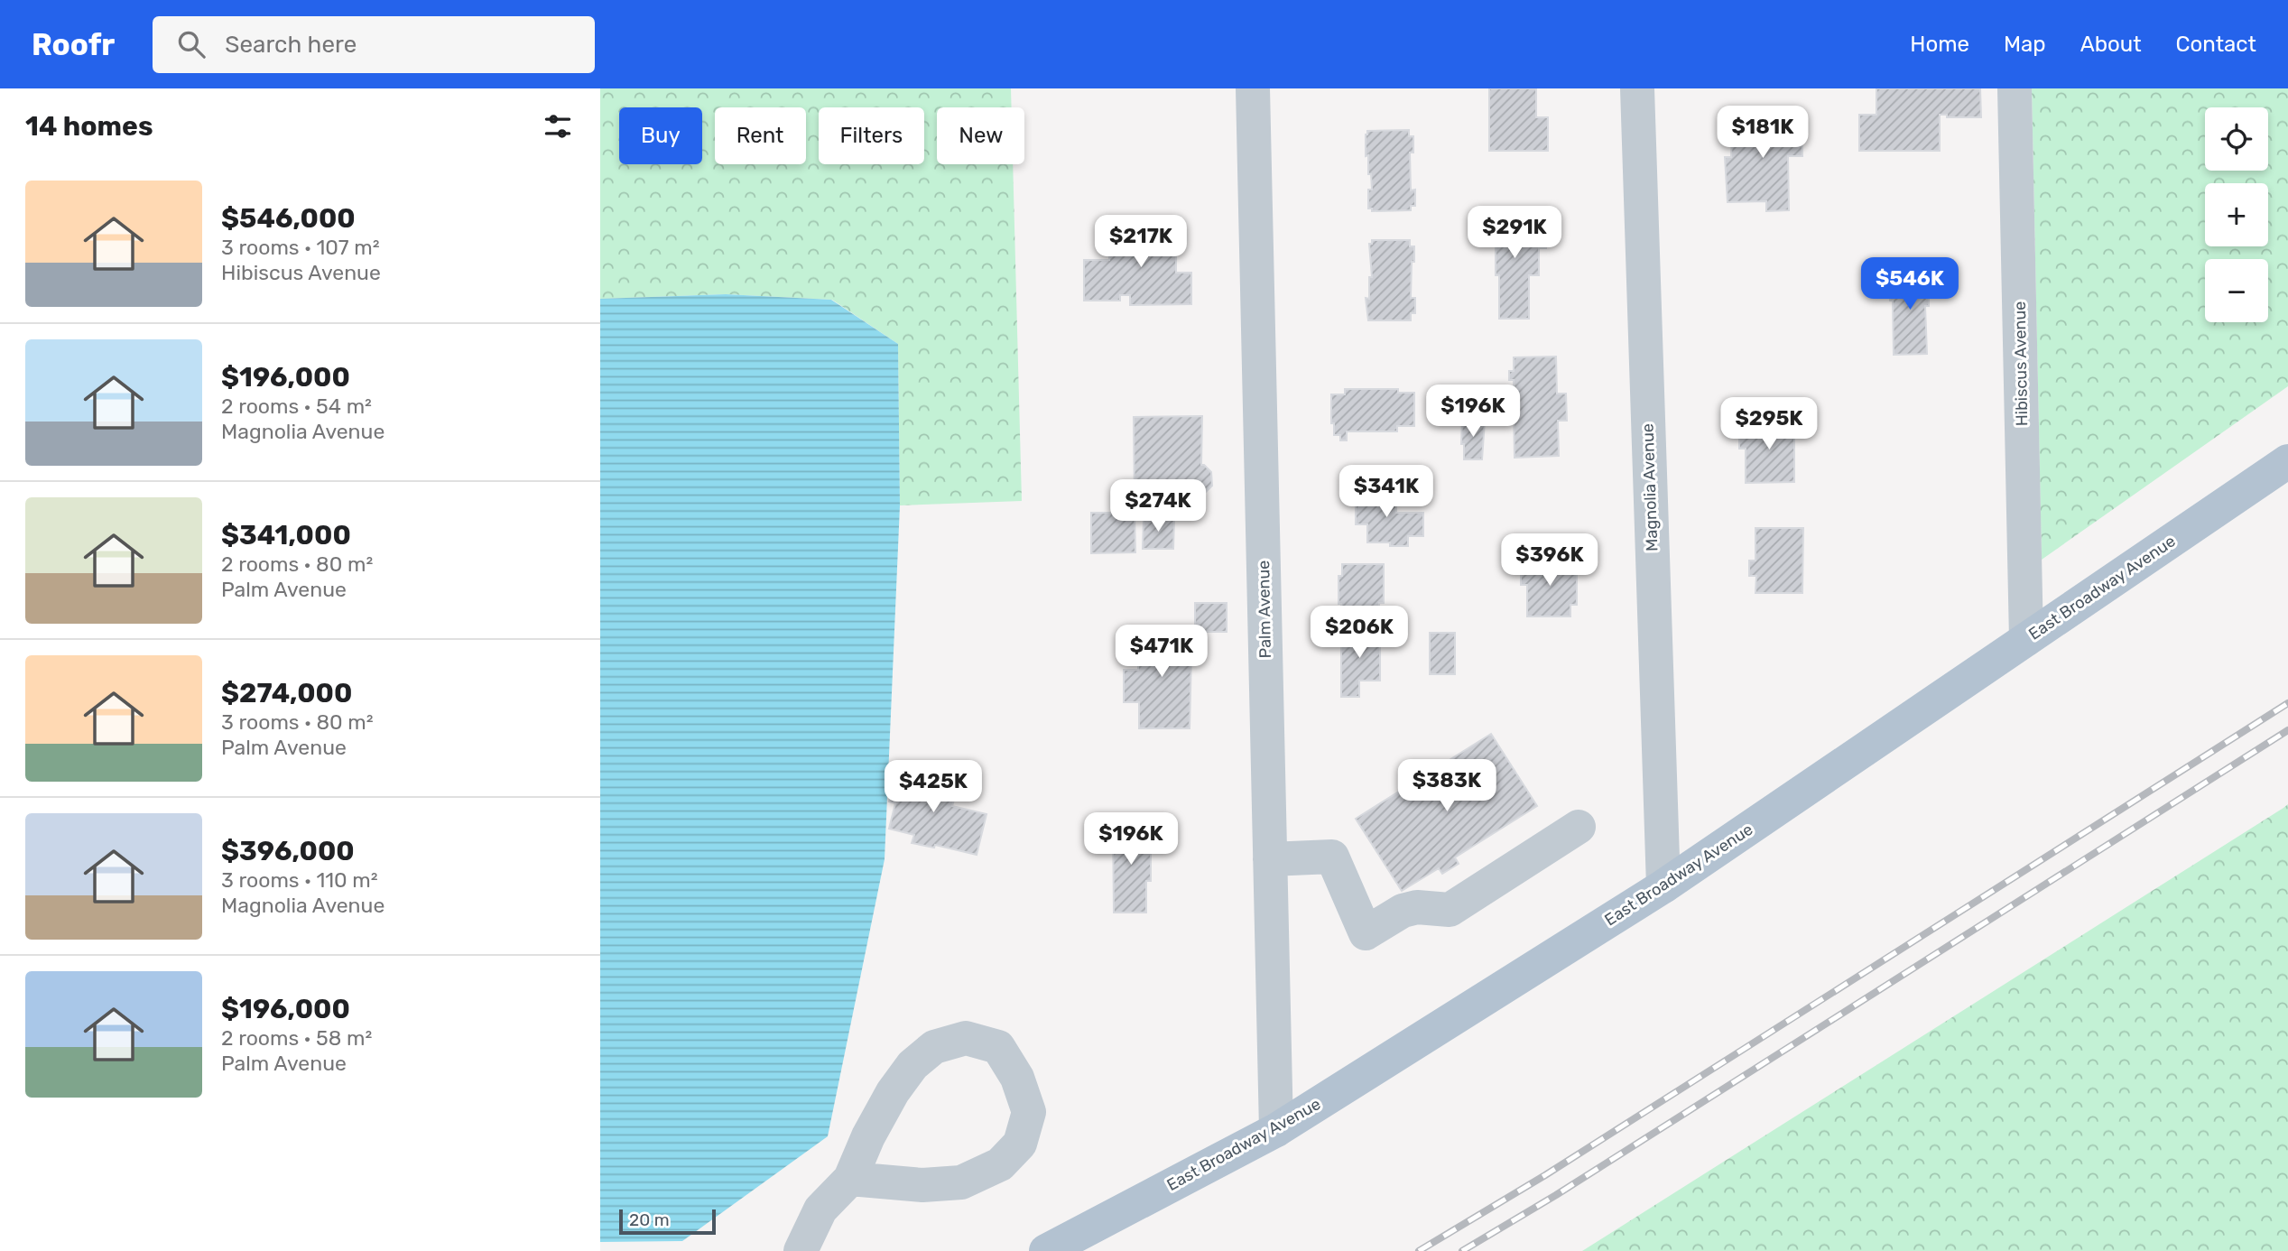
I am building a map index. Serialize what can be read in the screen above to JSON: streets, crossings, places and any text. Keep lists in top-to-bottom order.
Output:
{
  "streets": {
    "main road": ["East Broadway Avenue"],
    "street": ["Hibiscus Avenue", "Magnolia Avenue", "Palm Avenue"]
  },
  "crossings": [
    ["Hibiscus Avenue", "East Broadway Avenue"],
    ["Magnolia Avenue", "East Broadway Avenue"],
    ["East Broadway Avenue", "Palm Avenue"]
  ],
  "scale_bar": "20 m",
  "page": {
    "header": "Roofr",
    "search": "Search here",
    "nav": [
      "Home",
      "Map",
      "About",
      "Contact"
    ],
    "heading": "14 homes",
    "price": [
      "$181K",
      "$291K",
      "$217K",
      "$546K",
      "$196K",
      "$295K",
      "$341K",
      "$274K",
      "$396K",
      "$206K",
      "$471K",
      "$383K",
      "$425K",
      "$196K"
    ],
    "map_buttons": ["+", "−"],
    "chip": [
      "Buy",
      "Rent",
      "Filters",
      "New"
    ],
    "list": [
      {
        "name": "$546,000",
        "note": "3 rooms · 107 m² · Hibiscus Avenue"
      },
      {
        "name": "$196,000",
        "note": "2 rooms · 54 m² · Magnolia Avenue"
      },
      {
        "name": "$341,000",
        "note": "2 rooms · 80 m² · Palm Avenue"
      },
      {
        "name": "$274,000",
        "note": "3 rooms · 80 m² · Palm Avenue"
      },
      {
        "name": "$396,000",
        "note": "3 rooms · 110 m² · Magnolia Avenue"
      },
      {
        "name": "$196,000",
        "note": "2 rooms · 58 m² · Palm Avenue"
      }
    ],
    "scale": "20 m"
  }
}
